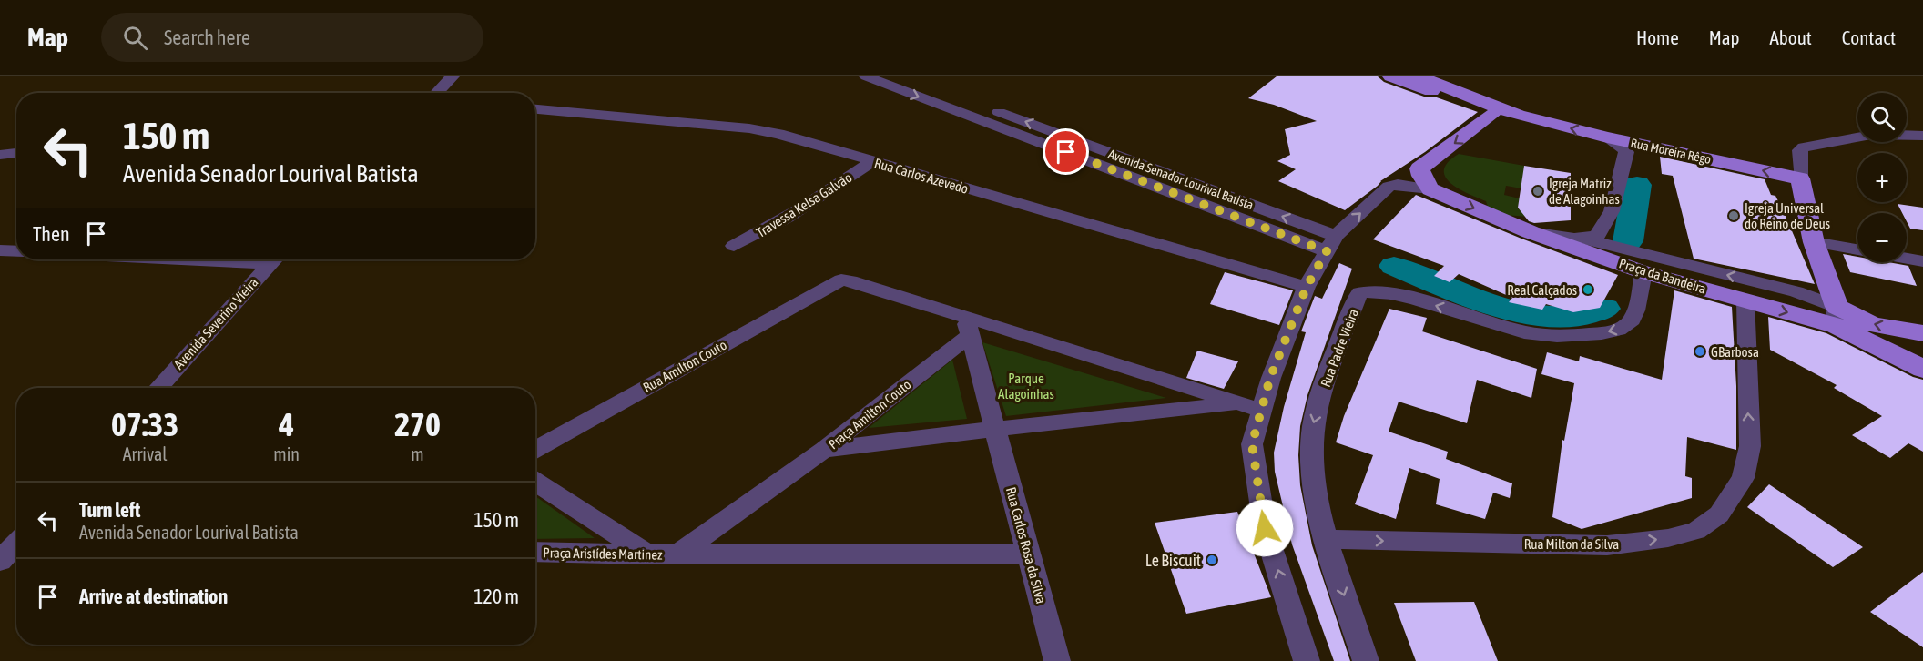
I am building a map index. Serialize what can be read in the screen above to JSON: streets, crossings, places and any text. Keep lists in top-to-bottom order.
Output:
{
  "streets": {
    "main road": ["Rua Moreira Rêgo", "Praça da Bandeira"],
    "street": [
      "Rua Carlos Azevedo",
      "Avenida Senador Lourival Batista",
      "Travessa Kelsa Galvão",
      "Avenida Severino Vieira",
      "Rua Padre Vieira",
      "Rua Amílton Couto",
      "Praça Amilton Couto",
      "Rua Milton da Silva",
      "Rua Carlos Rosa da Silva",
      "Praça Aristídes Martinez"
    ]
  },
  "crossings": [
    ["Rua Carlos Azevedo", "Travessa Kelsa Galvão"],
    ["Praça da Bandeira", "Rua Padre Vieira"],
    ["Praça da Bandeira", "Rua Milton da Silva"],
    ["Rua Padre Vieira", "Rua Milton da Silva"],
    ["Rua Amílton Couto", "Praça Amilton Couto"],
    ["Praça Amilton Couto", "Rua Carlos Rosa da Silva"]
  ],
  "one_way": ["Rua Moreira Rêgo"],
  "parks": ["Parque Alagoinhas"],
  "places": [
    "Igreja Matriz de Alagoinhas",
    "Igreja Universal do Reino de Deus",
    "Real Calçados",
    "GBarbosa",
    "Le Biscuit"
  ],
  "page": {
    "header": "Map",
    "search": "Search here",
    "nav": [
      "Home",
      "Map",
      "About",
      "Contact"
    ],
    "map_buttons": ["+", "−"],
    "turn": ["150 m", "Avenida Senador Lourival Batista"],
    "then": "Then",
    "eta": [
      "07:33",
      "Arrival",
      "4",
      "min",
      "270",
      "m"
    ],
    "list": [
      {
        "name": "Turn left",
        "note": "Avenida Senador Lourival Batista",
        "value": "150 m"
      },
      {
        "name": "Arrive at destination",
        "value": "120 m"
      }
    ]
  }
}
